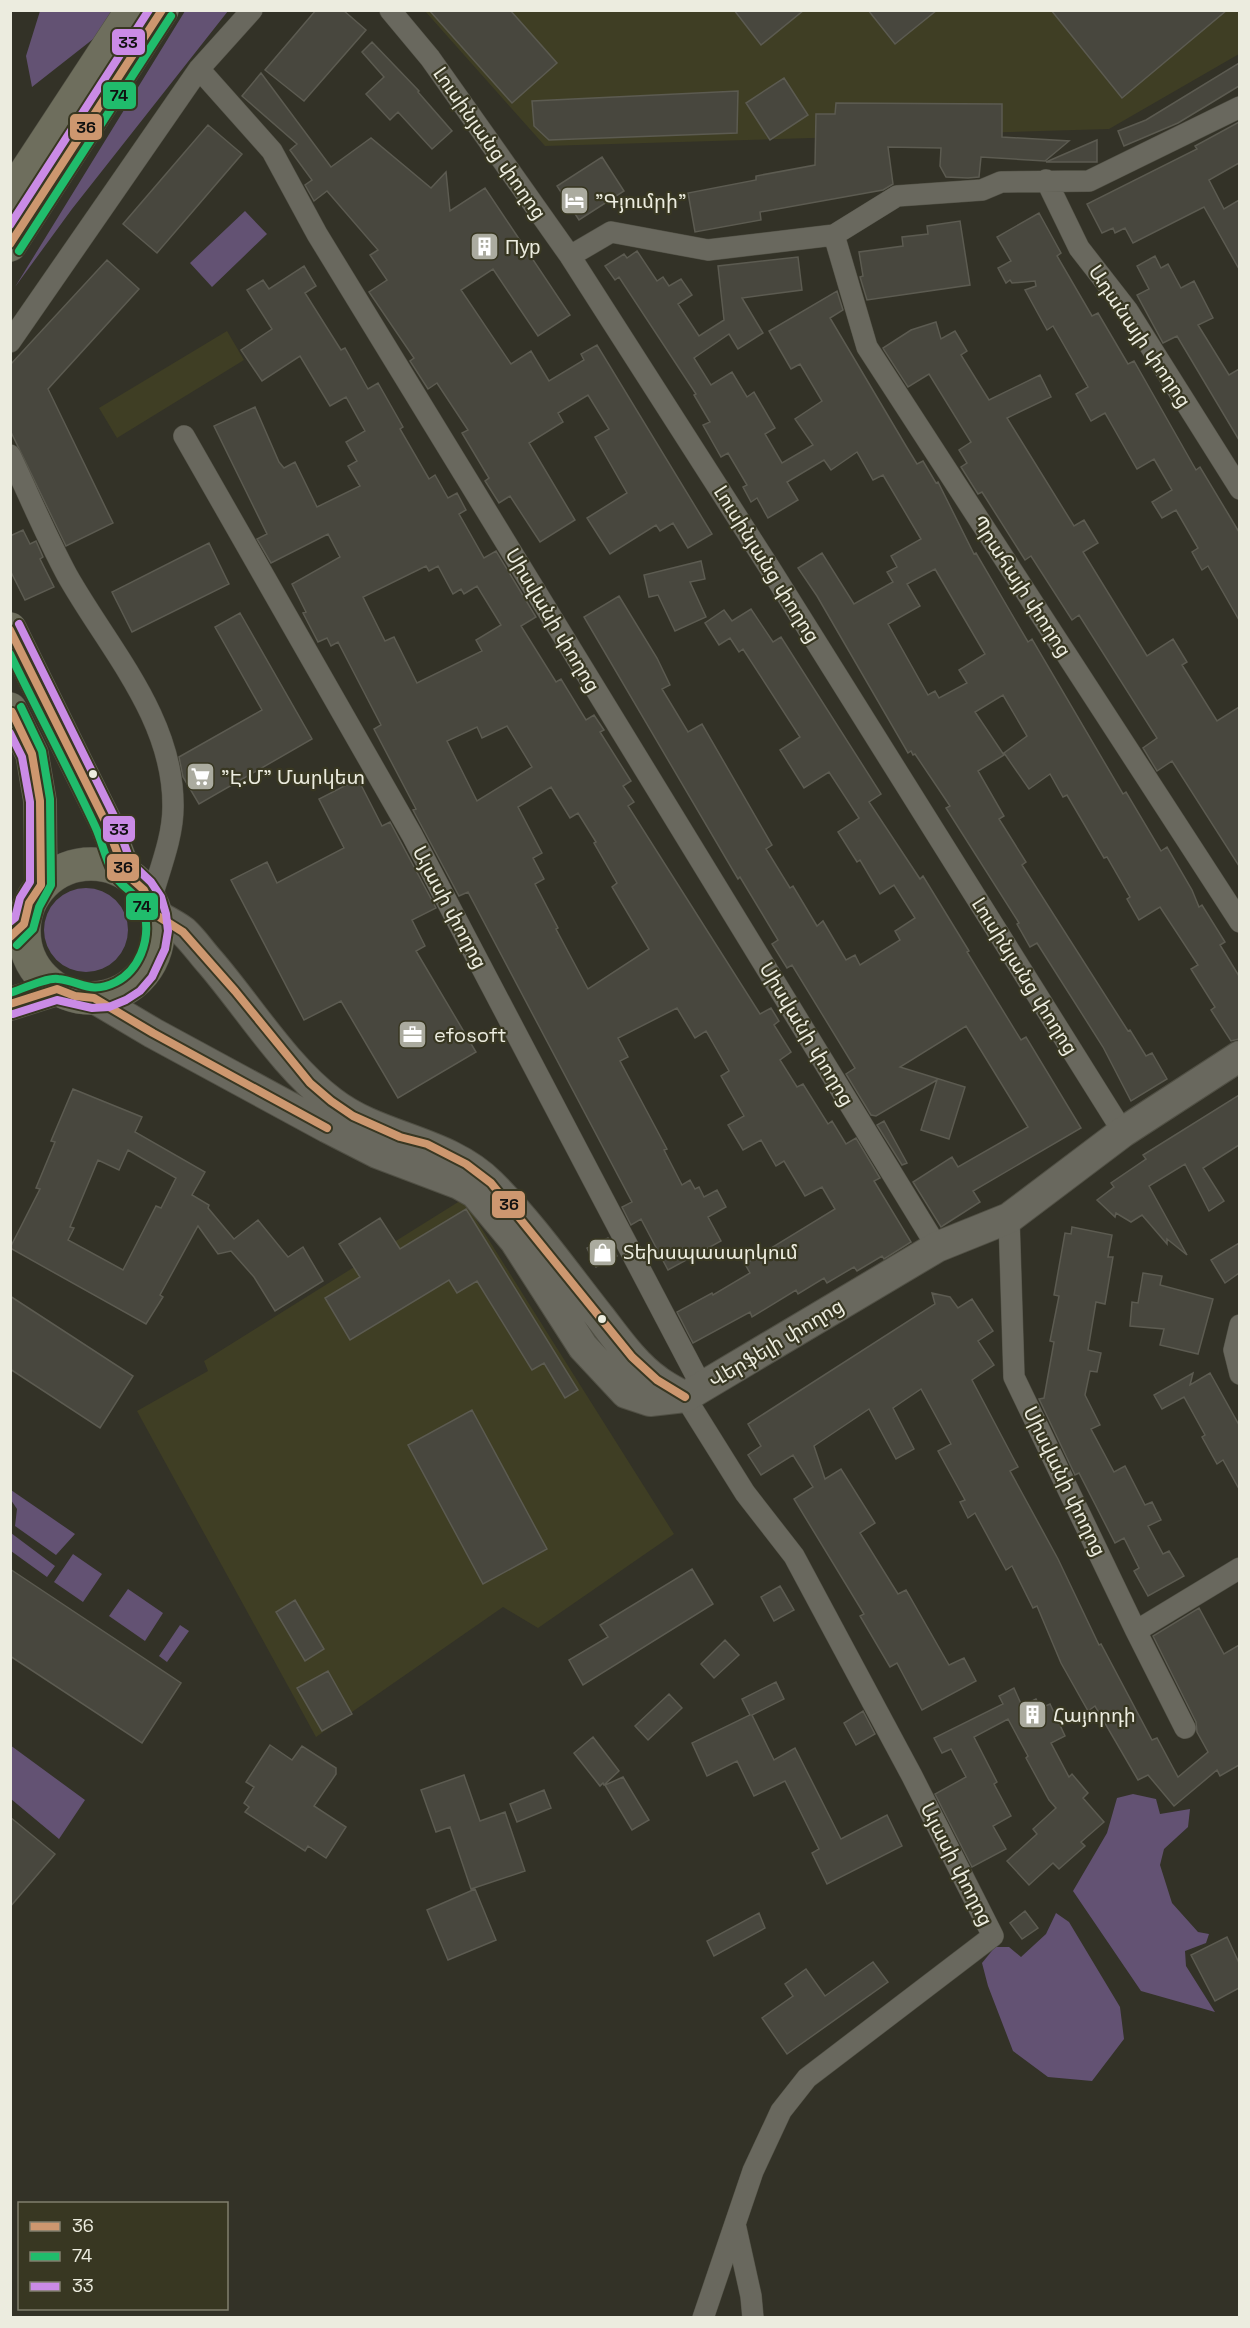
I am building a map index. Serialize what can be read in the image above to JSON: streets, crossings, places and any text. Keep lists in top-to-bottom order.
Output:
{
  "streets": {
    "street": [
      "Լուսինյանց փողոց",
      "Ադանայի փողոց",
      "Պրահայի փողոց",
      "Սիսվանի փողոց",
      "Այասի փողոց",
      "Վերֆելի փողոց"
    ]
  },
  "crossings": [
    ["Լուսինյանց փողոց", "Վերֆելի փողոց"],
    ["Սիսվանի փողոց", "Վերֆելի փողոց"],
    ["Այասի փողոց", "Վերֆելի փողոց"]
  ],
  "places": {
    "hotel": ["\"Գյումրի\""],
    "building": ["Пур", "Հայորդի"],
    "supermarket": ["\"Է.Մ\" Մարկետ"],
    "office": ["efosoft"],
    "shop": ["Տեխսպասարկում"]
  },
  "lines": ["transit line 36", "transit line 33", "transit line 74"],
  "legend": ["36", "74", "33"]
}
